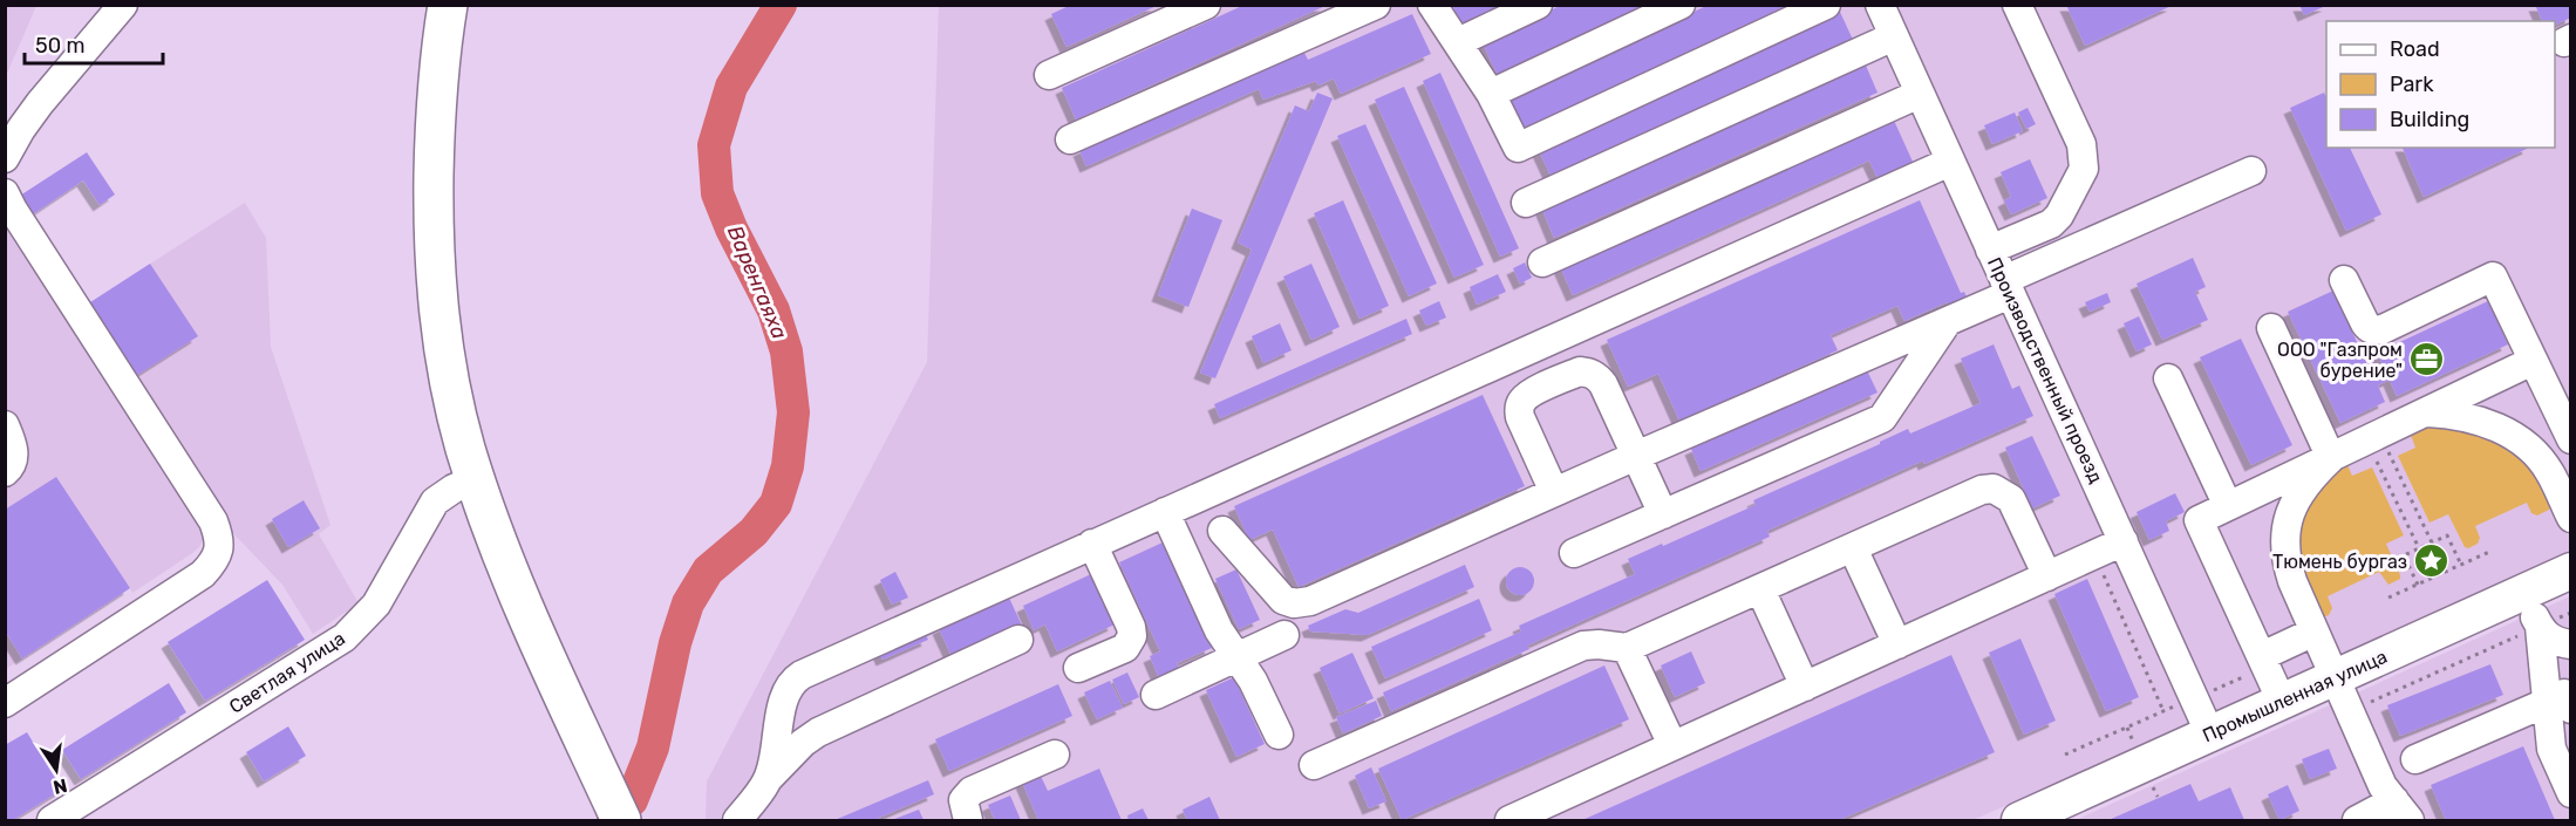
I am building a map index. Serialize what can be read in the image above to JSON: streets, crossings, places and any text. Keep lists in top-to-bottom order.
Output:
{
  "streets": {
    "main road": ["Промышленная улица"],
    "street": ["Производственный проезд", "Светлая улица"]
  },
  "crossings": [
    ["Производственный проезд", "Промышленная улица"]
  ],
  "water": ["Варенгаяха"],
  "places": {
    "office": ["ООО \"Газпром бурение\""],
    "place": ["Тюмень бургаз"]
  },
  "legend": ["Road", "Park", "Building"],
  "scale_bar": "50 m",
  "north": "bottom"
}
